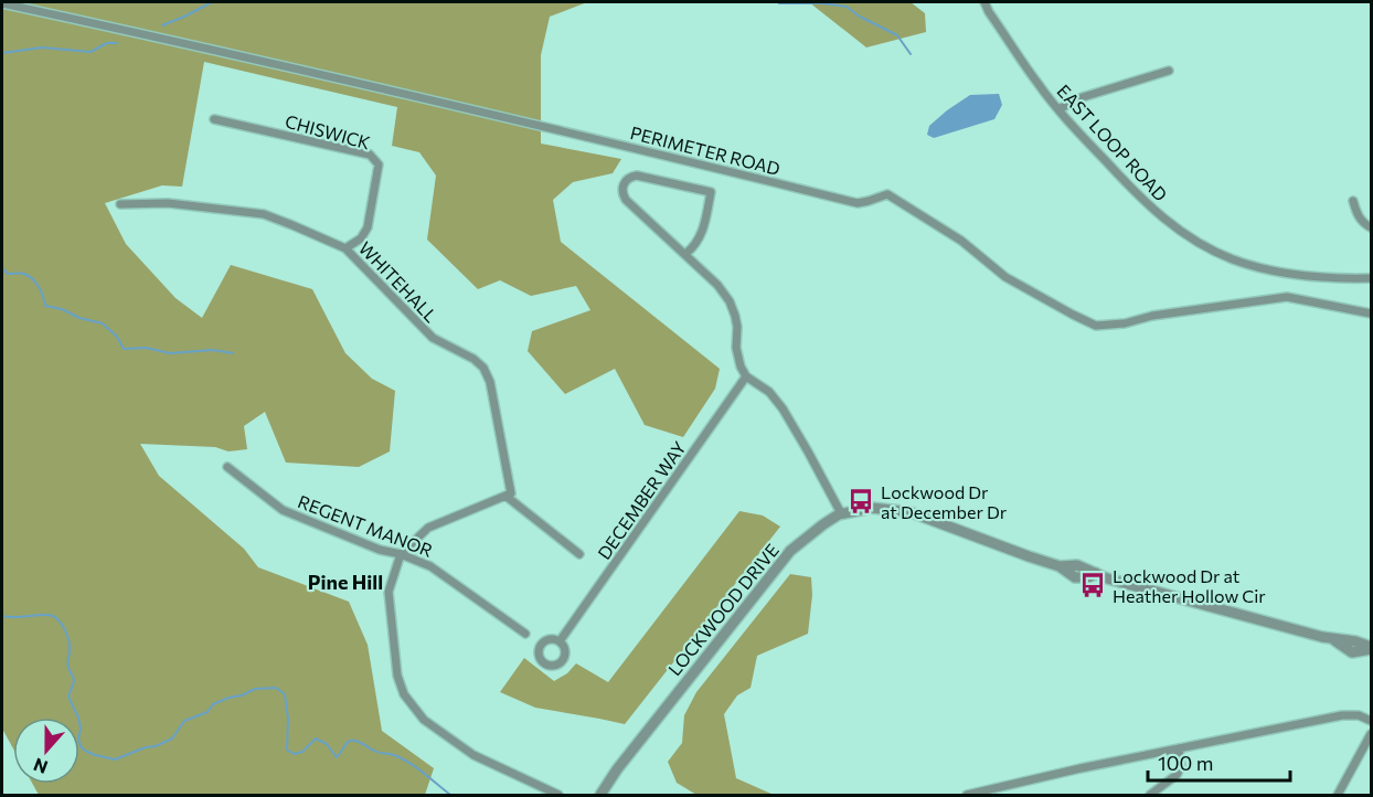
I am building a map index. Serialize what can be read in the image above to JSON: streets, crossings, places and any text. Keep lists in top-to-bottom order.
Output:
{
  "streets": {
    "street": [
      "CHISWICK",
      "EAST LOOP ROAD",
      "PERIMETER ROAD",
      "WHITEHALL",
      "DECEMBER WAY",
      "REGENT MANOR",
      "LOCKWOOD DRIVE"
    ]
  },
  "crossings": [
    ["CHISWICK", "WHITEHALL"]
  ],
  "districts": ["Pine Hill"],
  "places": {
    "bus stop": ["Lockwood Dr at December Dr", "Lockwood Dr at Heather Hollow Cir"]
  },
  "scale_bar": "100 m",
  "north": "bottom"
}
